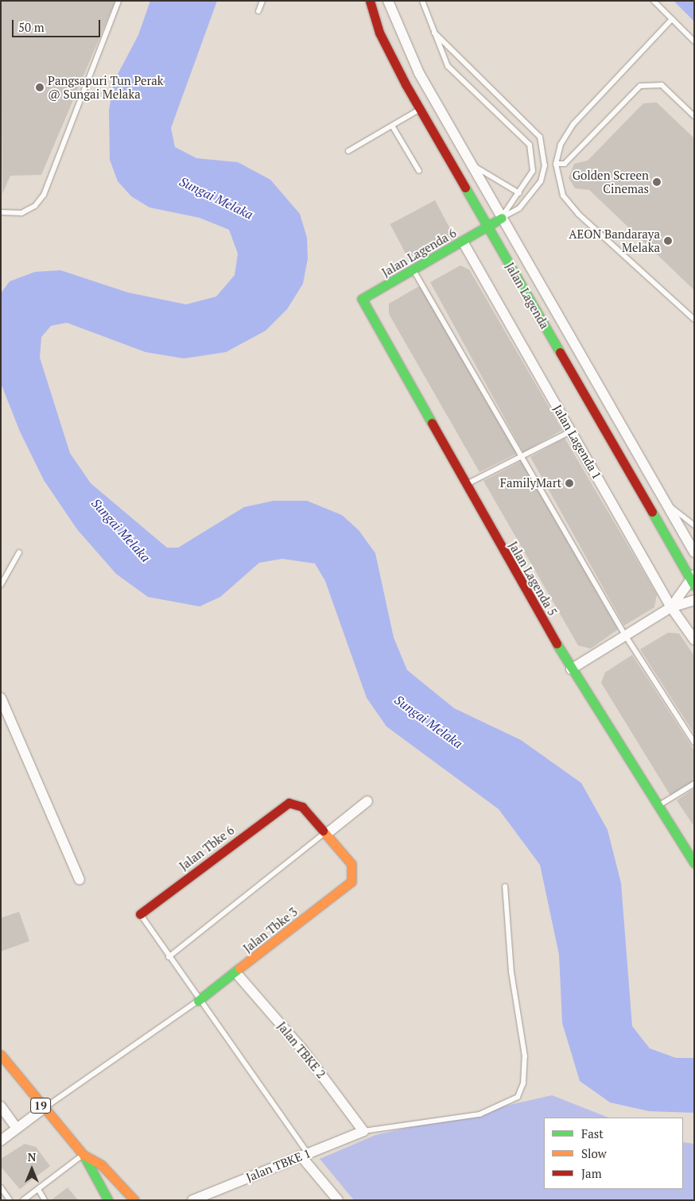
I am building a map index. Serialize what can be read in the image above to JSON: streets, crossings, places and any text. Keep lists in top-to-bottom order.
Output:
{
  "streets": {
    "street": [
      "Jalan Lagenda 6",
      "Jalan Lagenda",
      "Jalan Lagenda 1",
      "Jalan Lagenda 5",
      "Jalan Tbke 6",
      "Jalan Tbke 3",
      "Jalan TBKE 2",
      "19",
      "Jalan TBKE 1"
    ]
  },
  "crossings": [
    ["Jalan Lagenda 6", "Jalan Lagenda"],
    ["Jalan Lagenda 6", "Jalan Lagenda 1"],
    ["Jalan Lagenda 6", "Jalan Lagenda 5"],
    ["Jalan Tbke 6", "Jalan Tbke 3"],
    ["Jalan Tbke 3", "Jalan TBKE 2"],
    ["Jalan TBKE 2", "Jalan TBKE 1"]
  ],
  "water": ["Sungai Melaka"],
  "places": [
    "Pangsapuri Tun Perak @ Sungai Melaka",
    "Golden Screen Cinemas",
    "AEON Bandaraya Melaka",
    "FamilyMart"
  ],
  "legend": ["Fast", "Slow", "Jam"],
  "scale_bar": "50 m",
  "north": "top"
}
